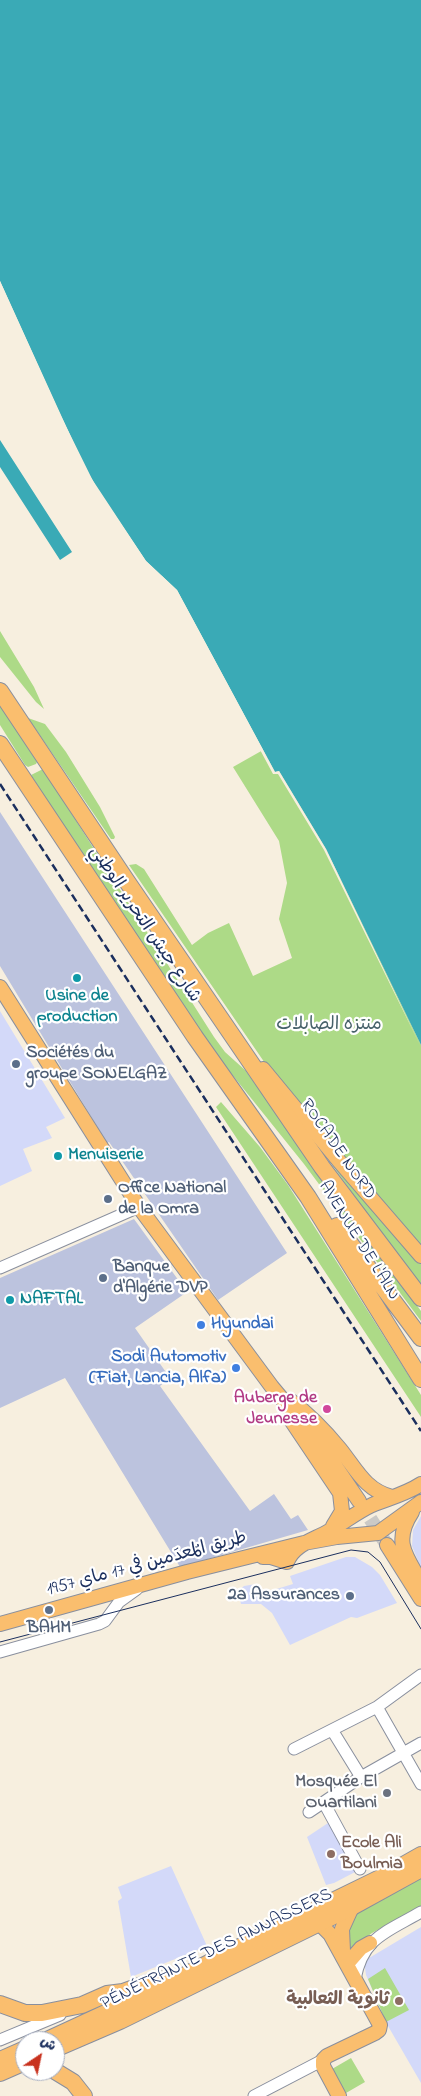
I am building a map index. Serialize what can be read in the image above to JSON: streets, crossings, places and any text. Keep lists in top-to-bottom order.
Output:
{
  "streets": {
    "highway": [
      "شارع جيش التحرير الوطني",
      "ROCADE NORD",
      "AVENUE DE L'ALN",
      "PÉNÉTRANTE DES ANNASSERS"
    ],
    "main road": ["طريق المُعدَمين في 17 ماي 1957"]
  },
  "crossings": [
    ["شارع جيش التحرير الوطني", "ROCADE NORD"],
    ["شارع جيش التحرير الوطني", "AVENUE DE L'ALN"]
  ],
  "parks": ["منتزه الصابلات"],
  "places": [
    "Usine de production",
    "Sociétés du groupe SONELGAZ",
    "Menuiserie",
    "Office National de la Omra",
    "Banque d'Algérie DVP",
    "NAFTAL",
    "Hyundai",
    "Sodi Automotiv (Fiat, Lancia, Alfa)",
    "Auberge de Jeunesse",
    "2a Assurances",
    "BAHM",
    "Mosquée El Ouartilani",
    "Ecole Ali Boulmia",
    "ثانوية الثعالبية"
  ],
  "north": "top right"
}
